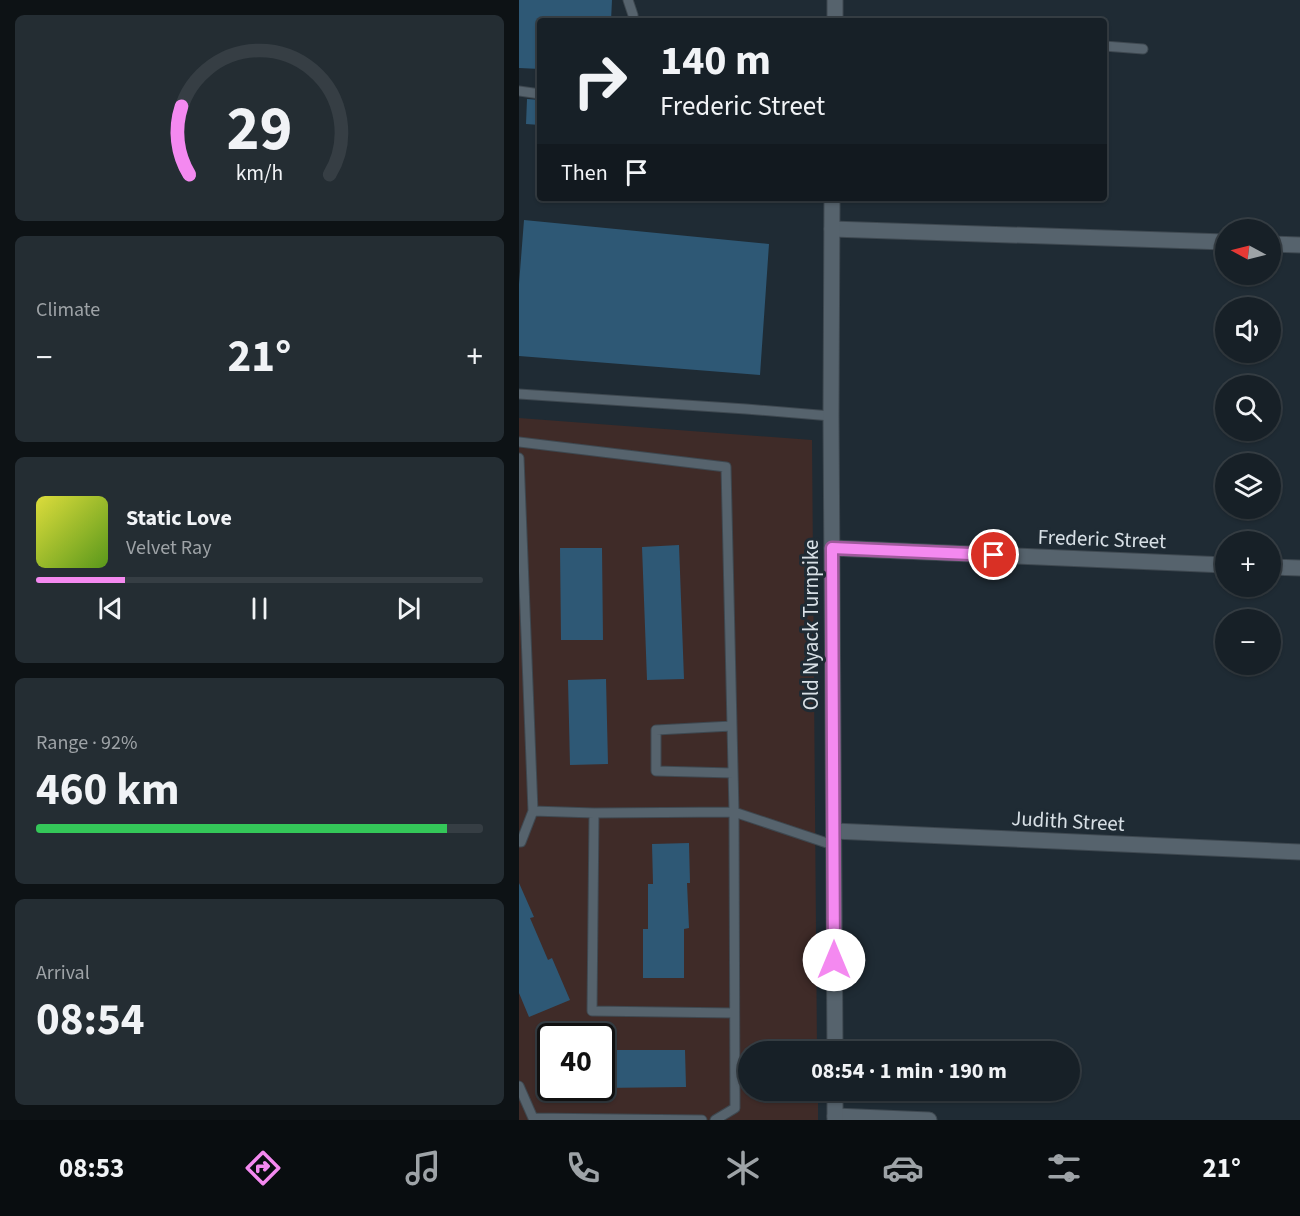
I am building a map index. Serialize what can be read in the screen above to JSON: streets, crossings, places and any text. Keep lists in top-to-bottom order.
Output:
{
  "streets": {
    "street": ["Frederic Street", "Old Nyack Turnpike", "Judith Street"]
  },
  "crossings": [
    ["Frederic Street", "Old Nyack Turnpike"],
    ["Old Nyack Turnpike", "Judith Street"]
  ],
  "north": "left",
  "page": {
    "turn": ["140 m", "Frederic Street"],
    "then": "Then",
    "map_buttons": ["+", "−"],
    "tile": [
      "Climate",
      ["Range · 92%", "460 km"],
      ["Arrival", "08:54"]
    ],
    "heat": ["−", "21°", "+"],
    "song": ["Static Love", "Velvet Ray"],
    "limit": "40",
    "trip": "08:54 · 1 min · 190 m",
    "tabs": ["08:53", "21°"],
    "gauge": ["29", "km/h"]
  }
}
